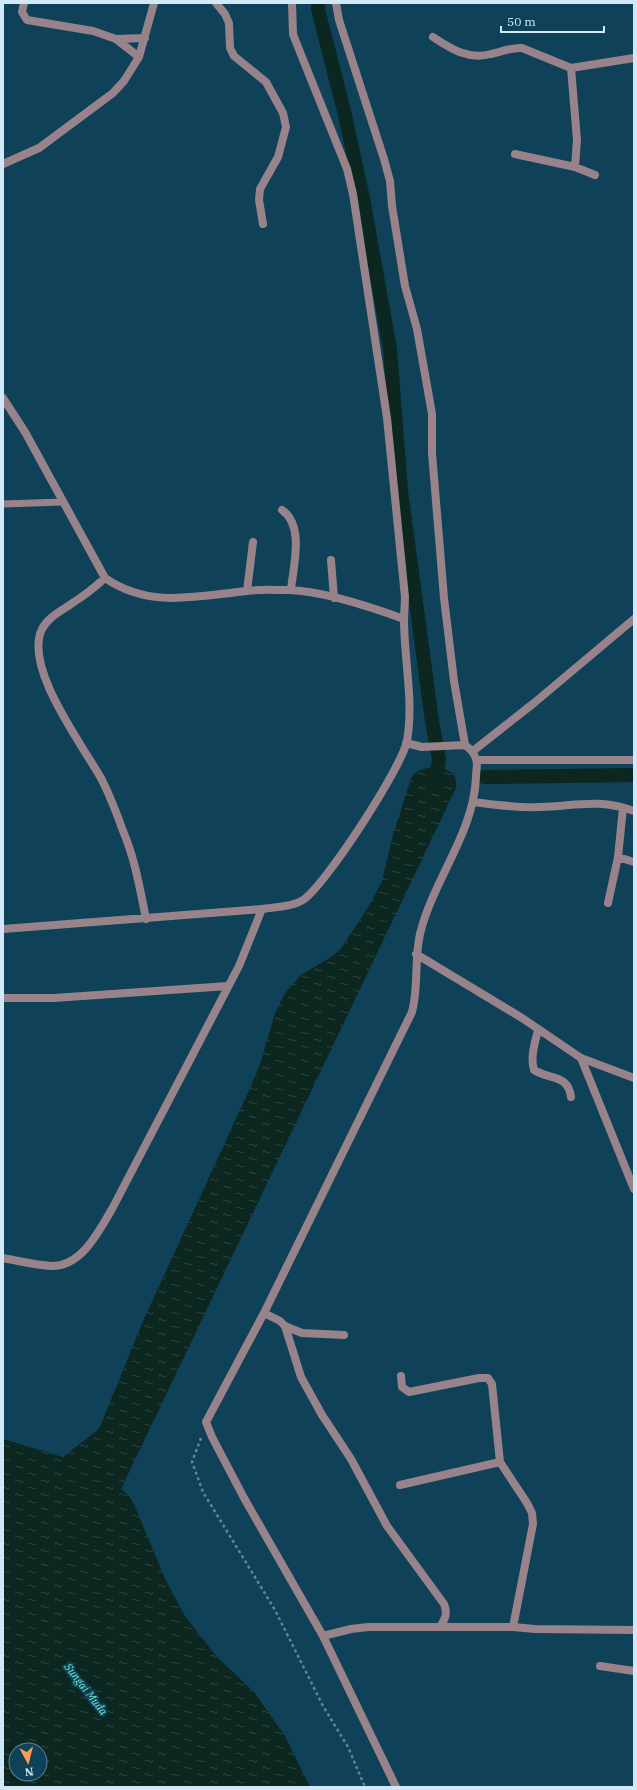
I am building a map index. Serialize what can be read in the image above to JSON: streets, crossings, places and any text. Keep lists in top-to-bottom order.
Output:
{
  "water": ["Sungai Muda"],
  "scale_bar": "50 m",
  "north": "bottom"
}
